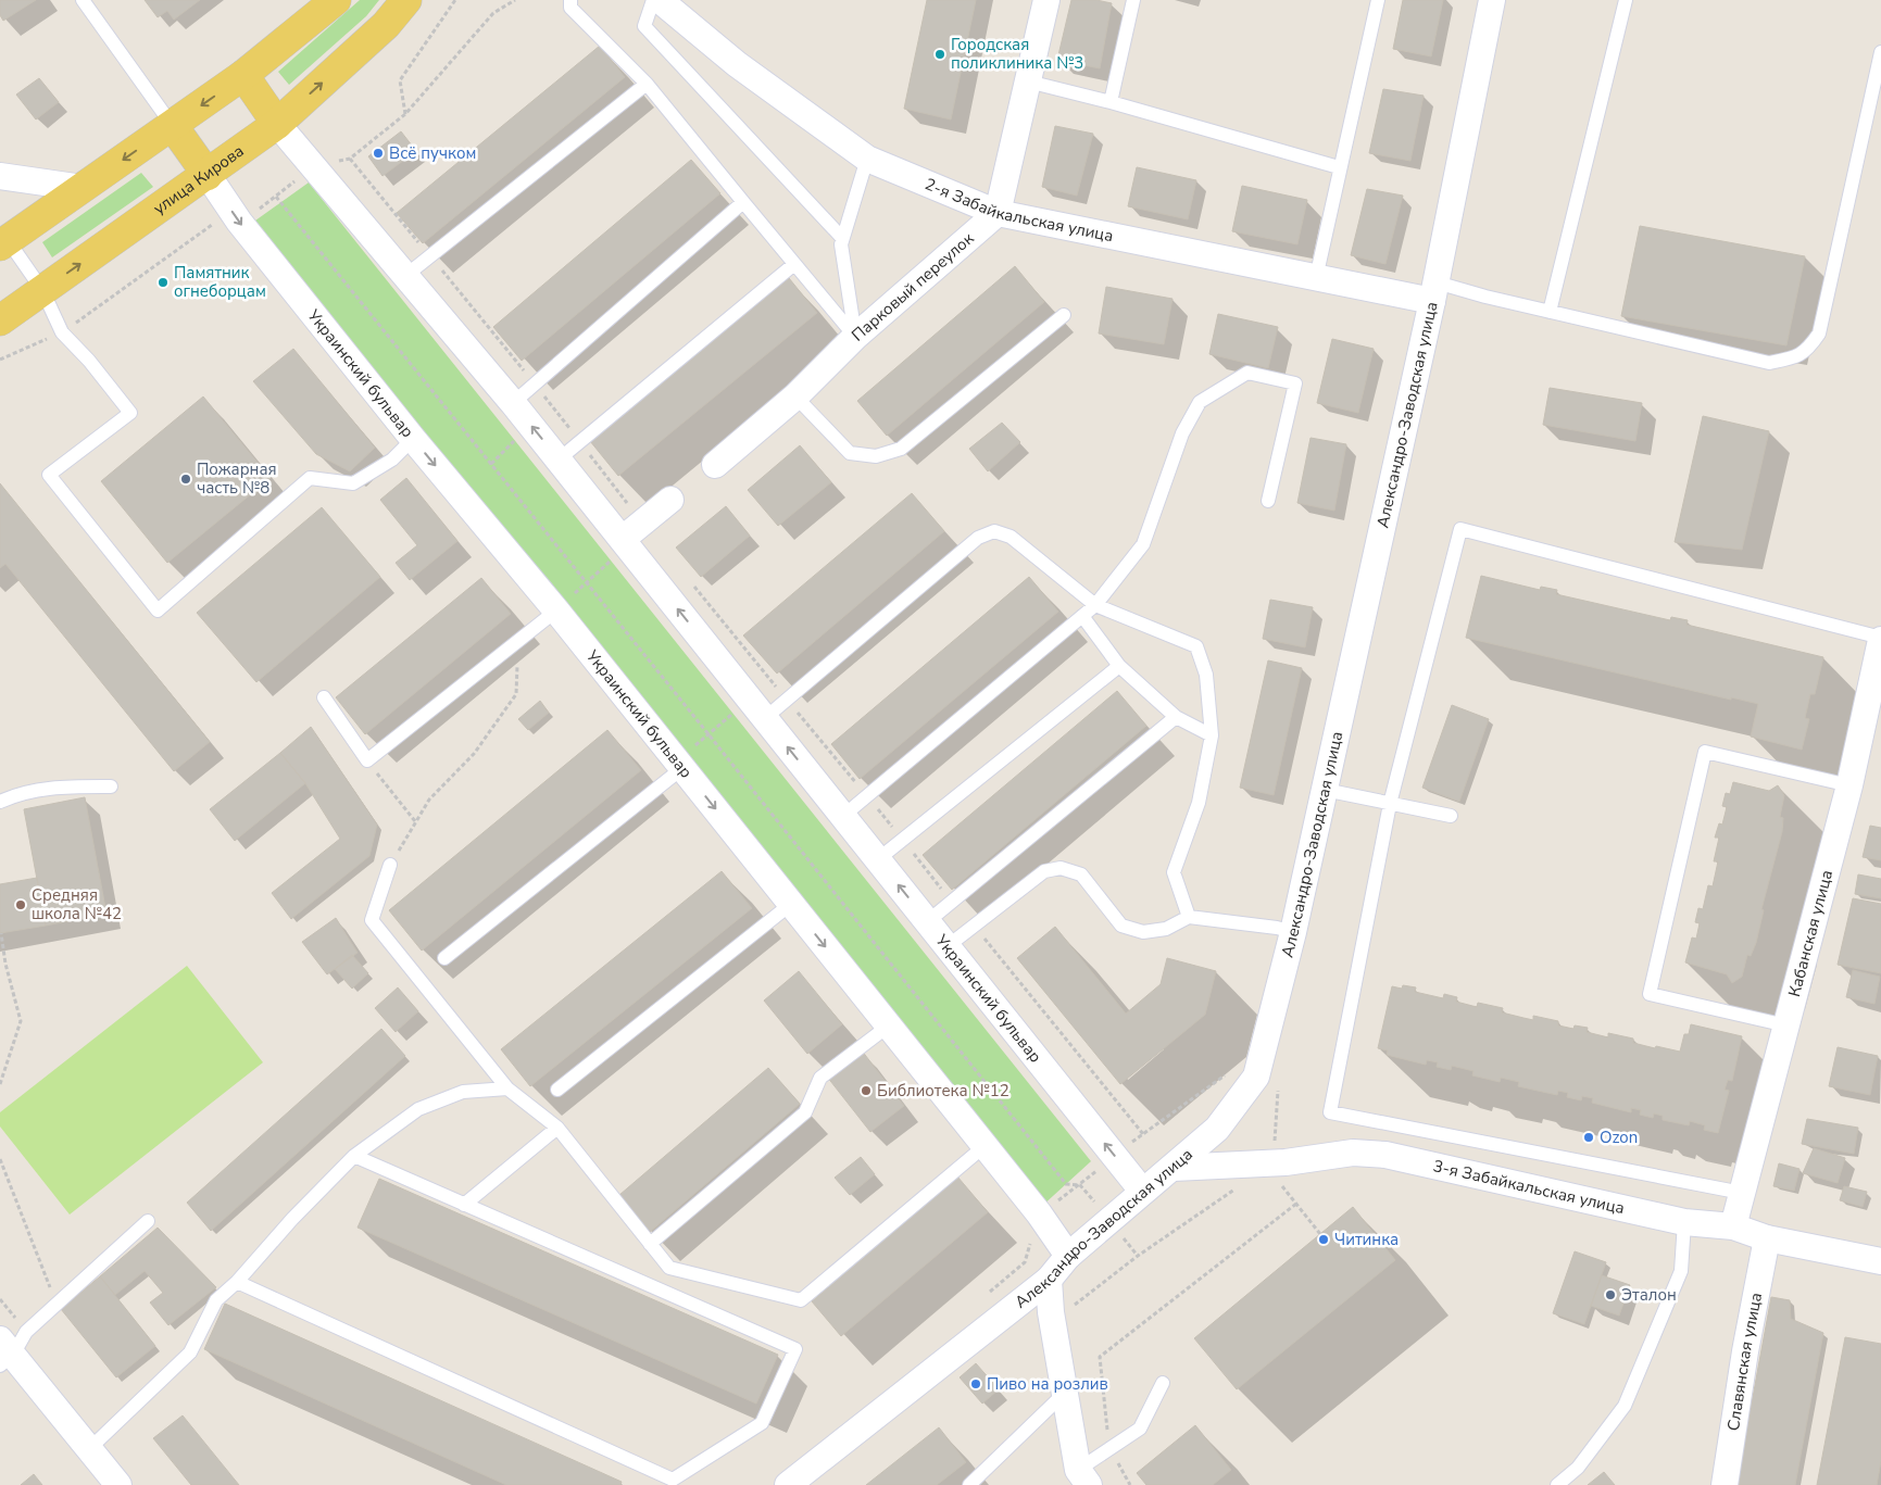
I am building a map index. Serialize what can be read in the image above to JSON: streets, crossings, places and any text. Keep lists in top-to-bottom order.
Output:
{
  "streets": {
    "main road": ["улица Кирова"],
    "street": [
      "2-я Забайкальская улица",
      "Парковый переулок",
      "Украинский бульвар",
      "Александро-Заводская улица",
      "Кабанская улица",
      "3-я Забайкальская улица",
      "Славянская улица"
    ]
  },
  "crossings": [
    ["улица Кирова", "Украинский бульвар"],
    ["2-я Забайкальская улица", "Парковый переулок"],
    ["2-я Забайкальская улица", "Александро-Заводская улица"],
    ["Украинский бульвар", "Александро-Заводская улица"],
    ["Александро-Заводская улица", "3-я Забайкальская улица"],
    ["Кабанская улица", "3-я Забайкальская улица"],
    ["3-я Забайкальская улица", "Славянская улица"]
  ],
  "places": [
    "Городская поликлиника №3",
    "Всё пучком",
    "Памятник огнеборцам",
    "Пожарная часть №8",
    "Средняя школа №42",
    "Библиотека №12",
    "Ozon",
    "Читинка",
    "Эталон",
    "Пиво на розлив"
  ]
}
